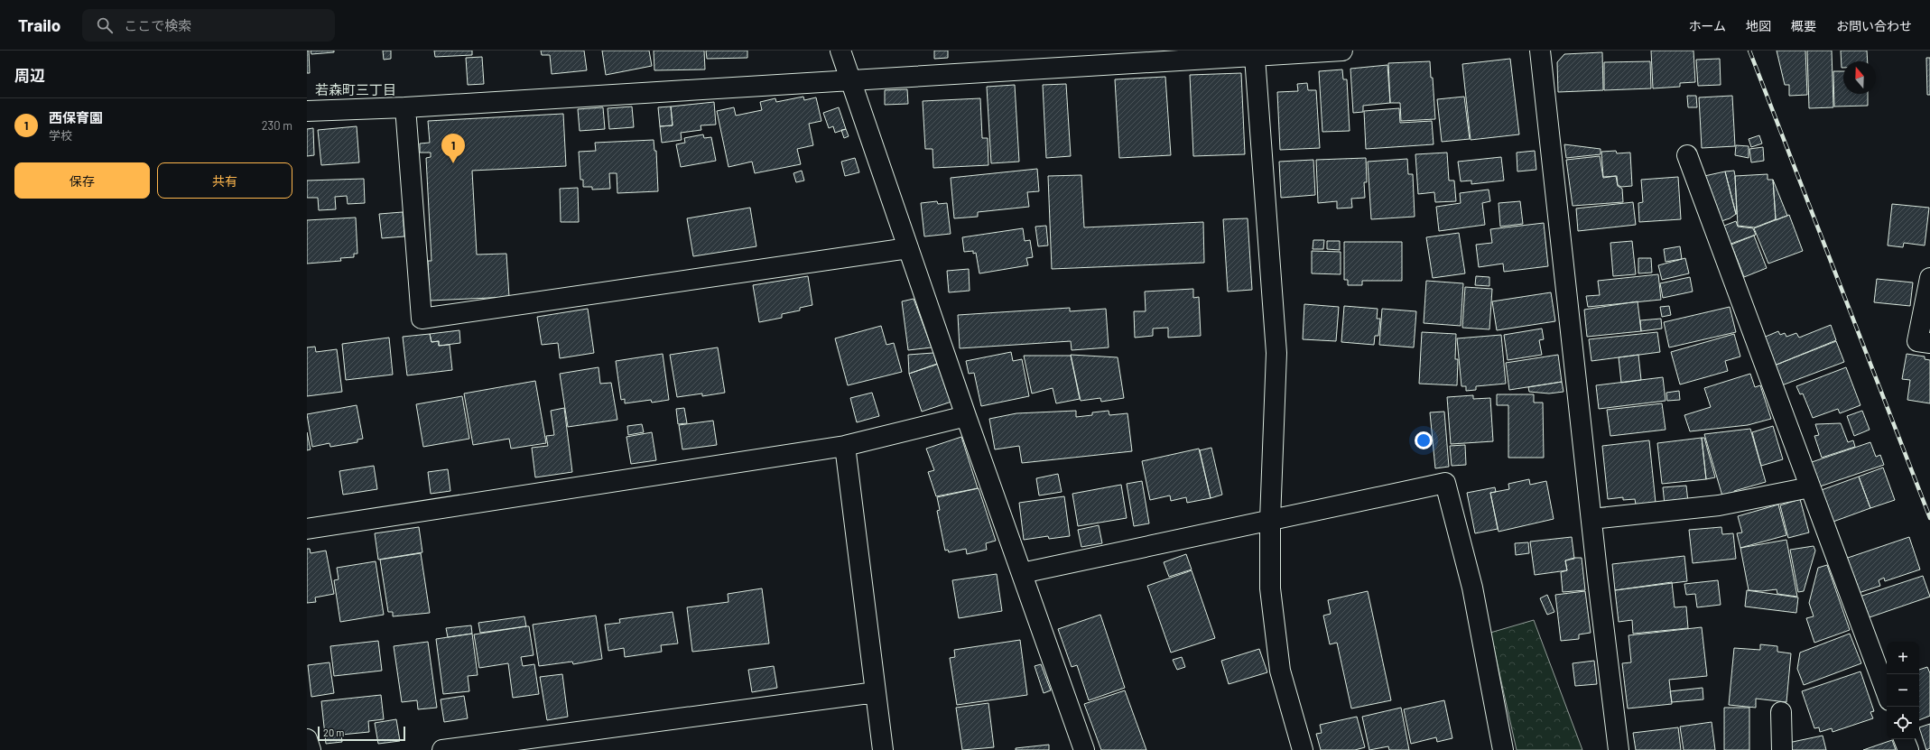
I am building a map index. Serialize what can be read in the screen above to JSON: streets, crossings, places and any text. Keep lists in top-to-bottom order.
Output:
{
  "districts": ["若森町三丁目"],
  "scale_bar": "20 m",
  "north": "top",
  "page": {
    "header": "Trailo",
    "search": "ここで検索",
    "nav": [
      "ホーム",
      "地図",
      "概要",
      "お問い合わせ"
    ],
    "heading": "周辺",
    "list": [
      {
        "mark": "1",
        "name": "西保育園",
        "note": "学校",
        "value": "230 m"
      }
    ],
    "pins": "1",
    "buttons": ["保存", "共有"],
    "map_buttons": ["+", "−"],
    "scale": "20 m"
  }
}
